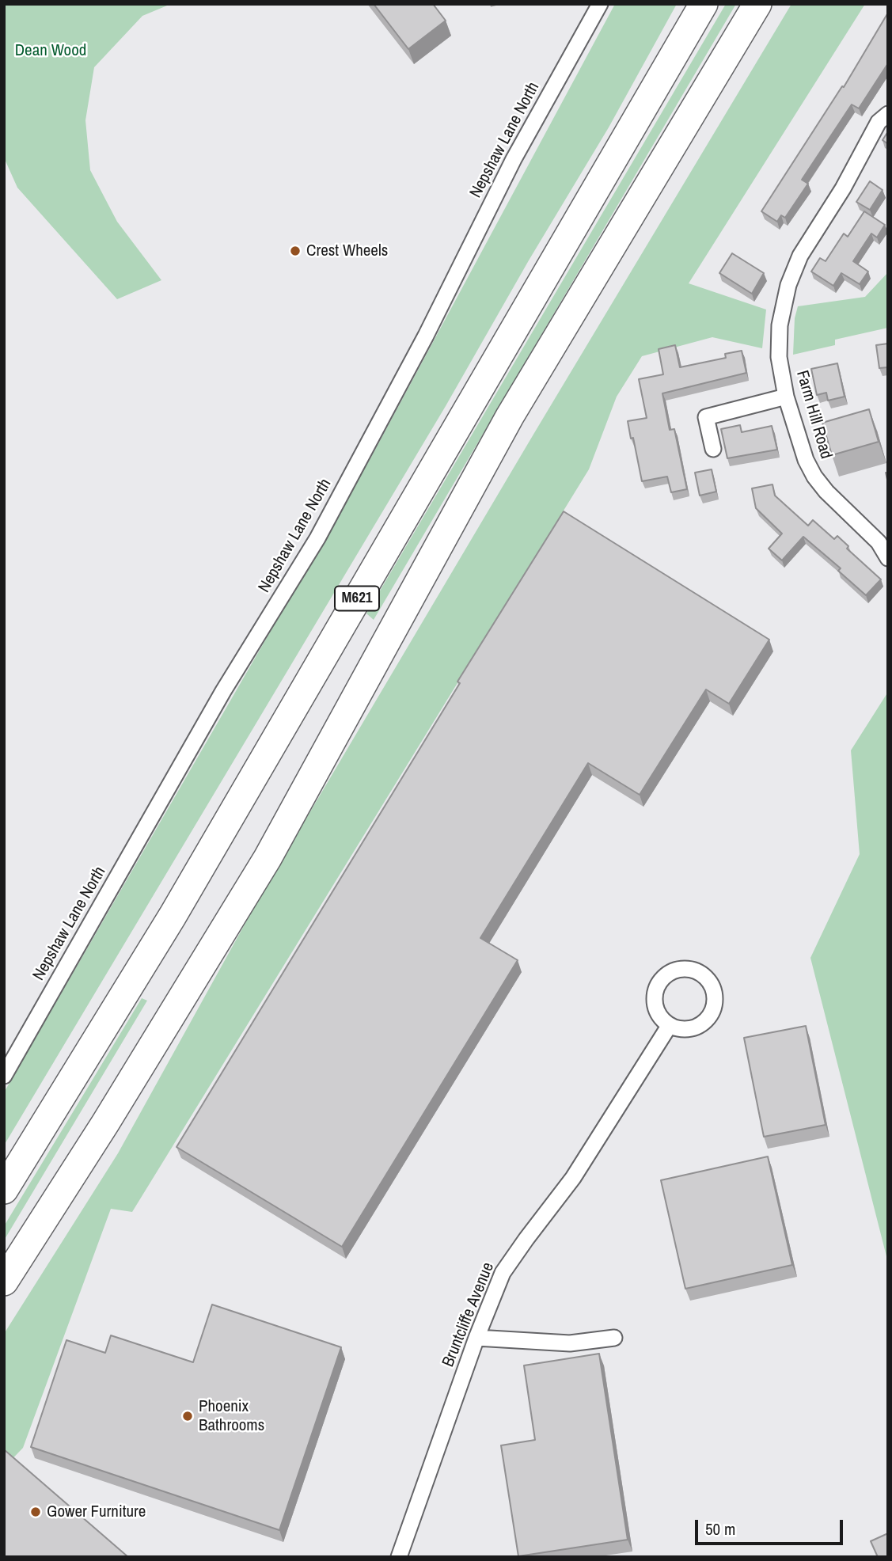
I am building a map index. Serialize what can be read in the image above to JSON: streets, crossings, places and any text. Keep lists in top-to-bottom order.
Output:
{
  "streets": {
    "highway": ["M621"],
    "street": ["Nepshaw Lane North", "Farm Hill Road", "Bruntcliffe Avenue"]
  },
  "parks": ["Dean Wood"],
  "places": ["Crest Wheels", "Phoenix Bathrooms", "Gower Furniture"],
  "scale_bar": "50 m"
}
